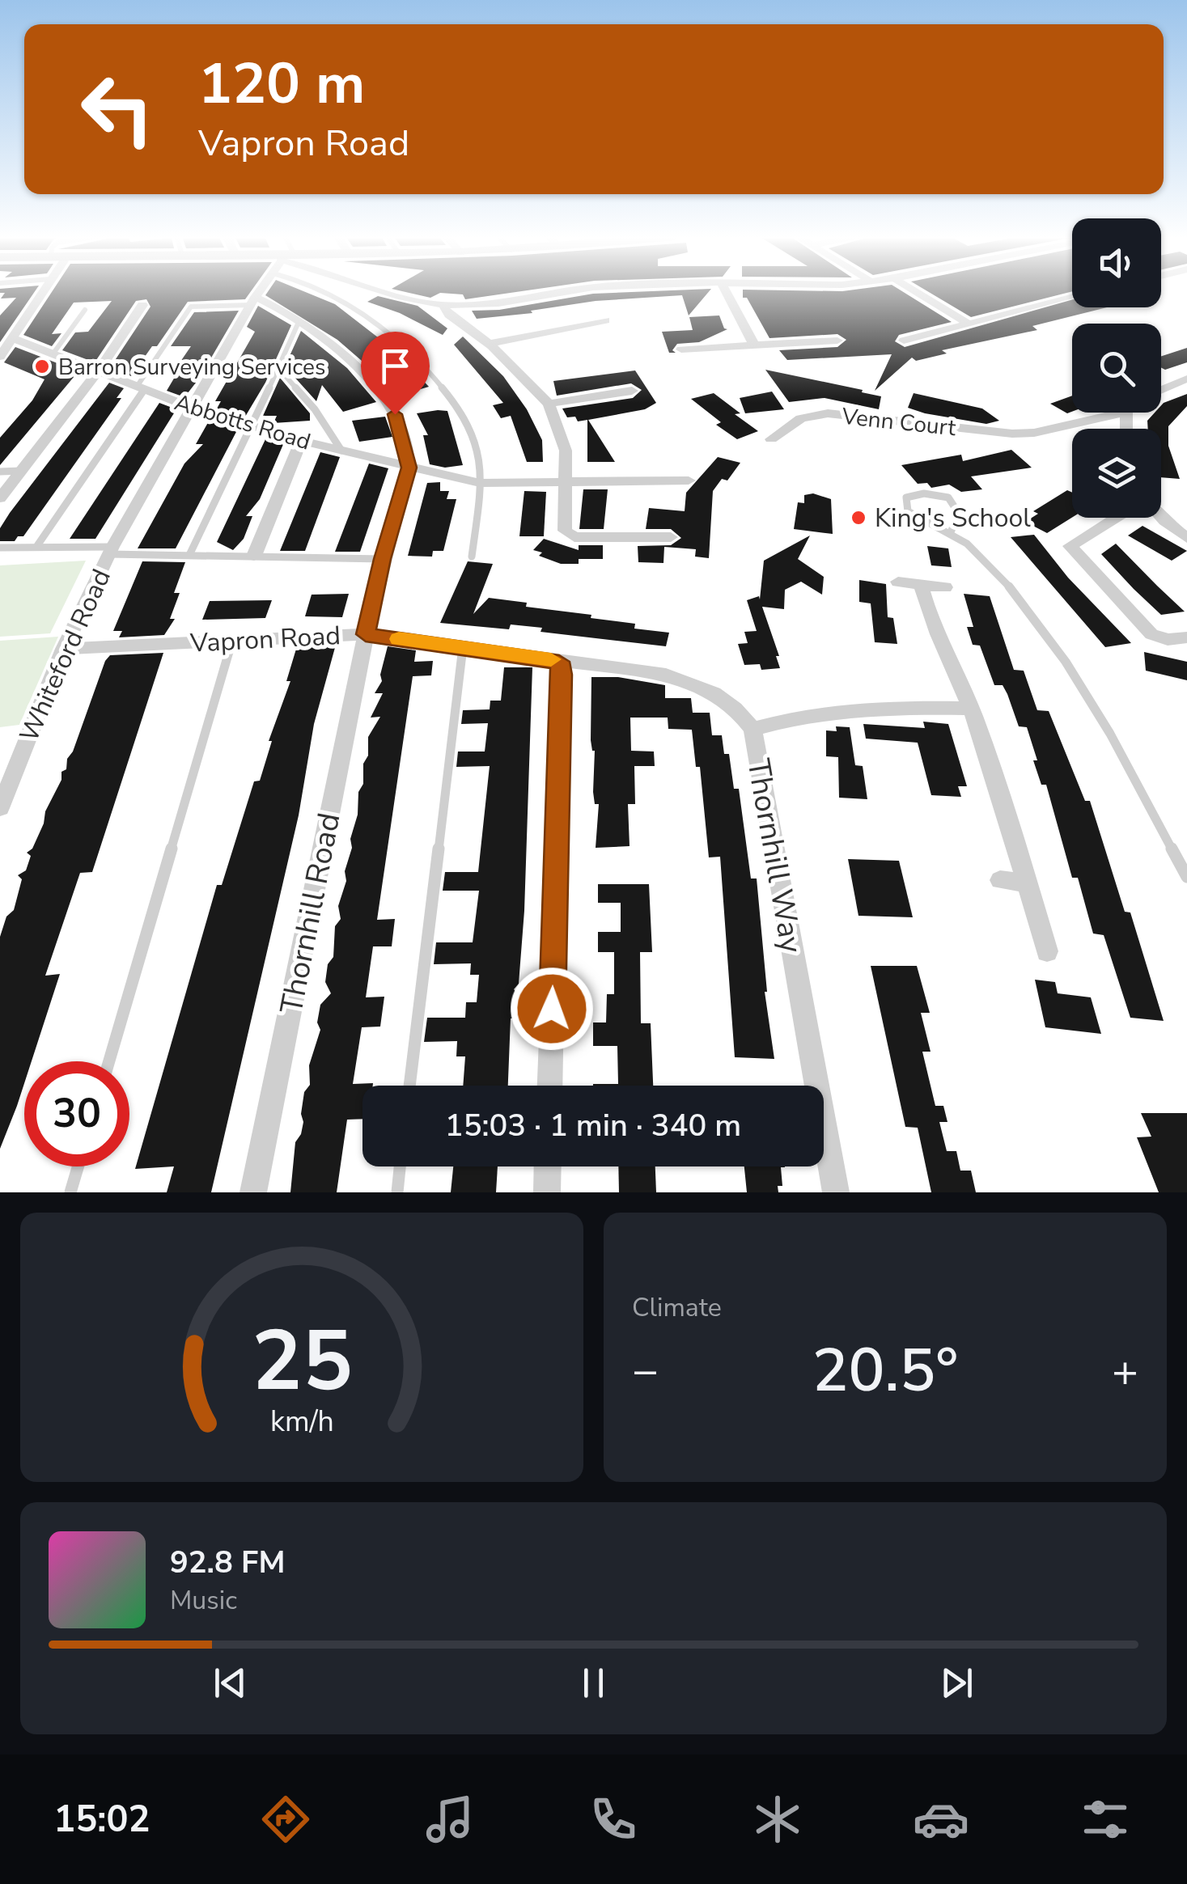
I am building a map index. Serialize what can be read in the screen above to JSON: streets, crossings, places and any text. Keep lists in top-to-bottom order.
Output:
{
  "streets": {
    "street": [
      "Abbotts Road",
      "Venn Court",
      "Vapron Road",
      "Whiteford Road",
      "Thornhill Way",
      "Thornhill Road"
    ]
  },
  "crossings": [
    ["Abbotts Road", "Whiteford Road"],
    ["Abbotts Road", "Thornhill Road"],
    ["Vapron Road", "Whiteford Road"],
    ["Vapron Road", "Thornhill Way"],
    ["Vapron Road", "Thornhill Road"]
  ],
  "places": ["Barron Surveying Services", "King's School"],
  "page": {
    "turn": ["120 m", "Vapron Road"],
    "limit": "30",
    "trip": "15:03 · 1 min · 340 m",
    "tile": "Climate",
    "heat": ["−", "20.5°", "+"],
    "song": ["92.8 FM", "Music"],
    "tabs": "15:02",
    "gauge": ["25", "km/h"]
  }
}
